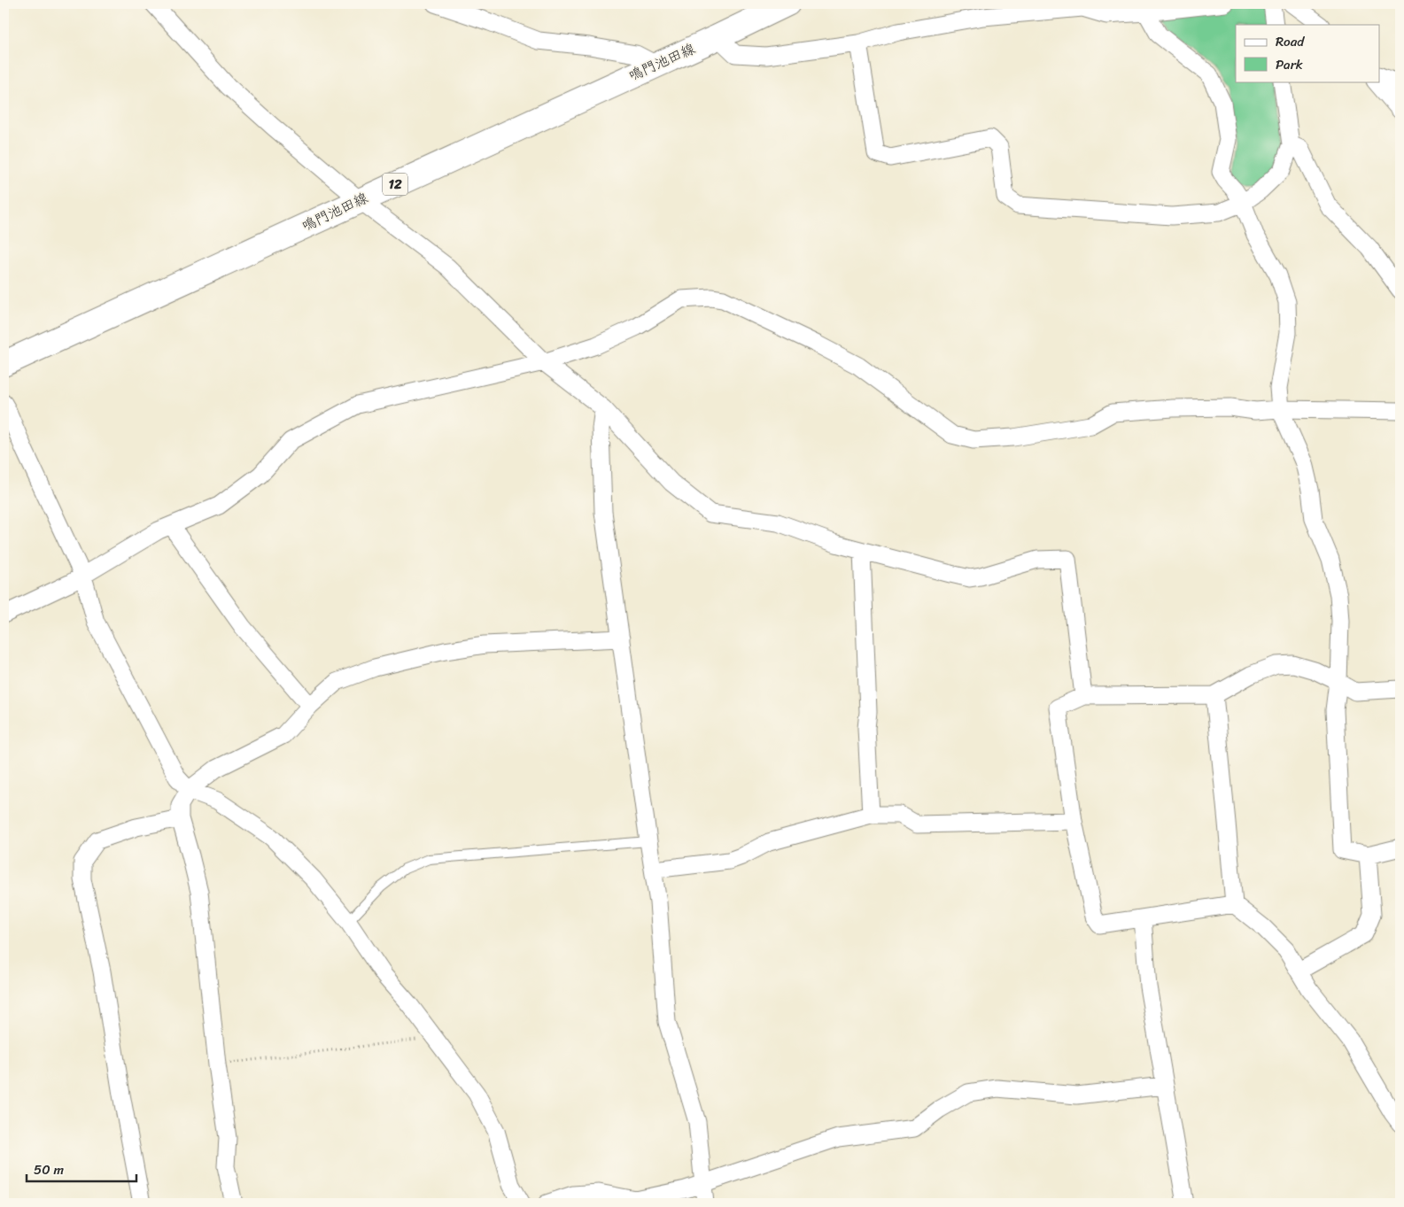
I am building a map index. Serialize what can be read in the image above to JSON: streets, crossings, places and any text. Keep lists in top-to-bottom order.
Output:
{
  "streets": {
    "main road": ["鳴門池田線", "12"]
  },
  "legend": ["Road", "Park"],
  "scale_bar": "50 m"
}
